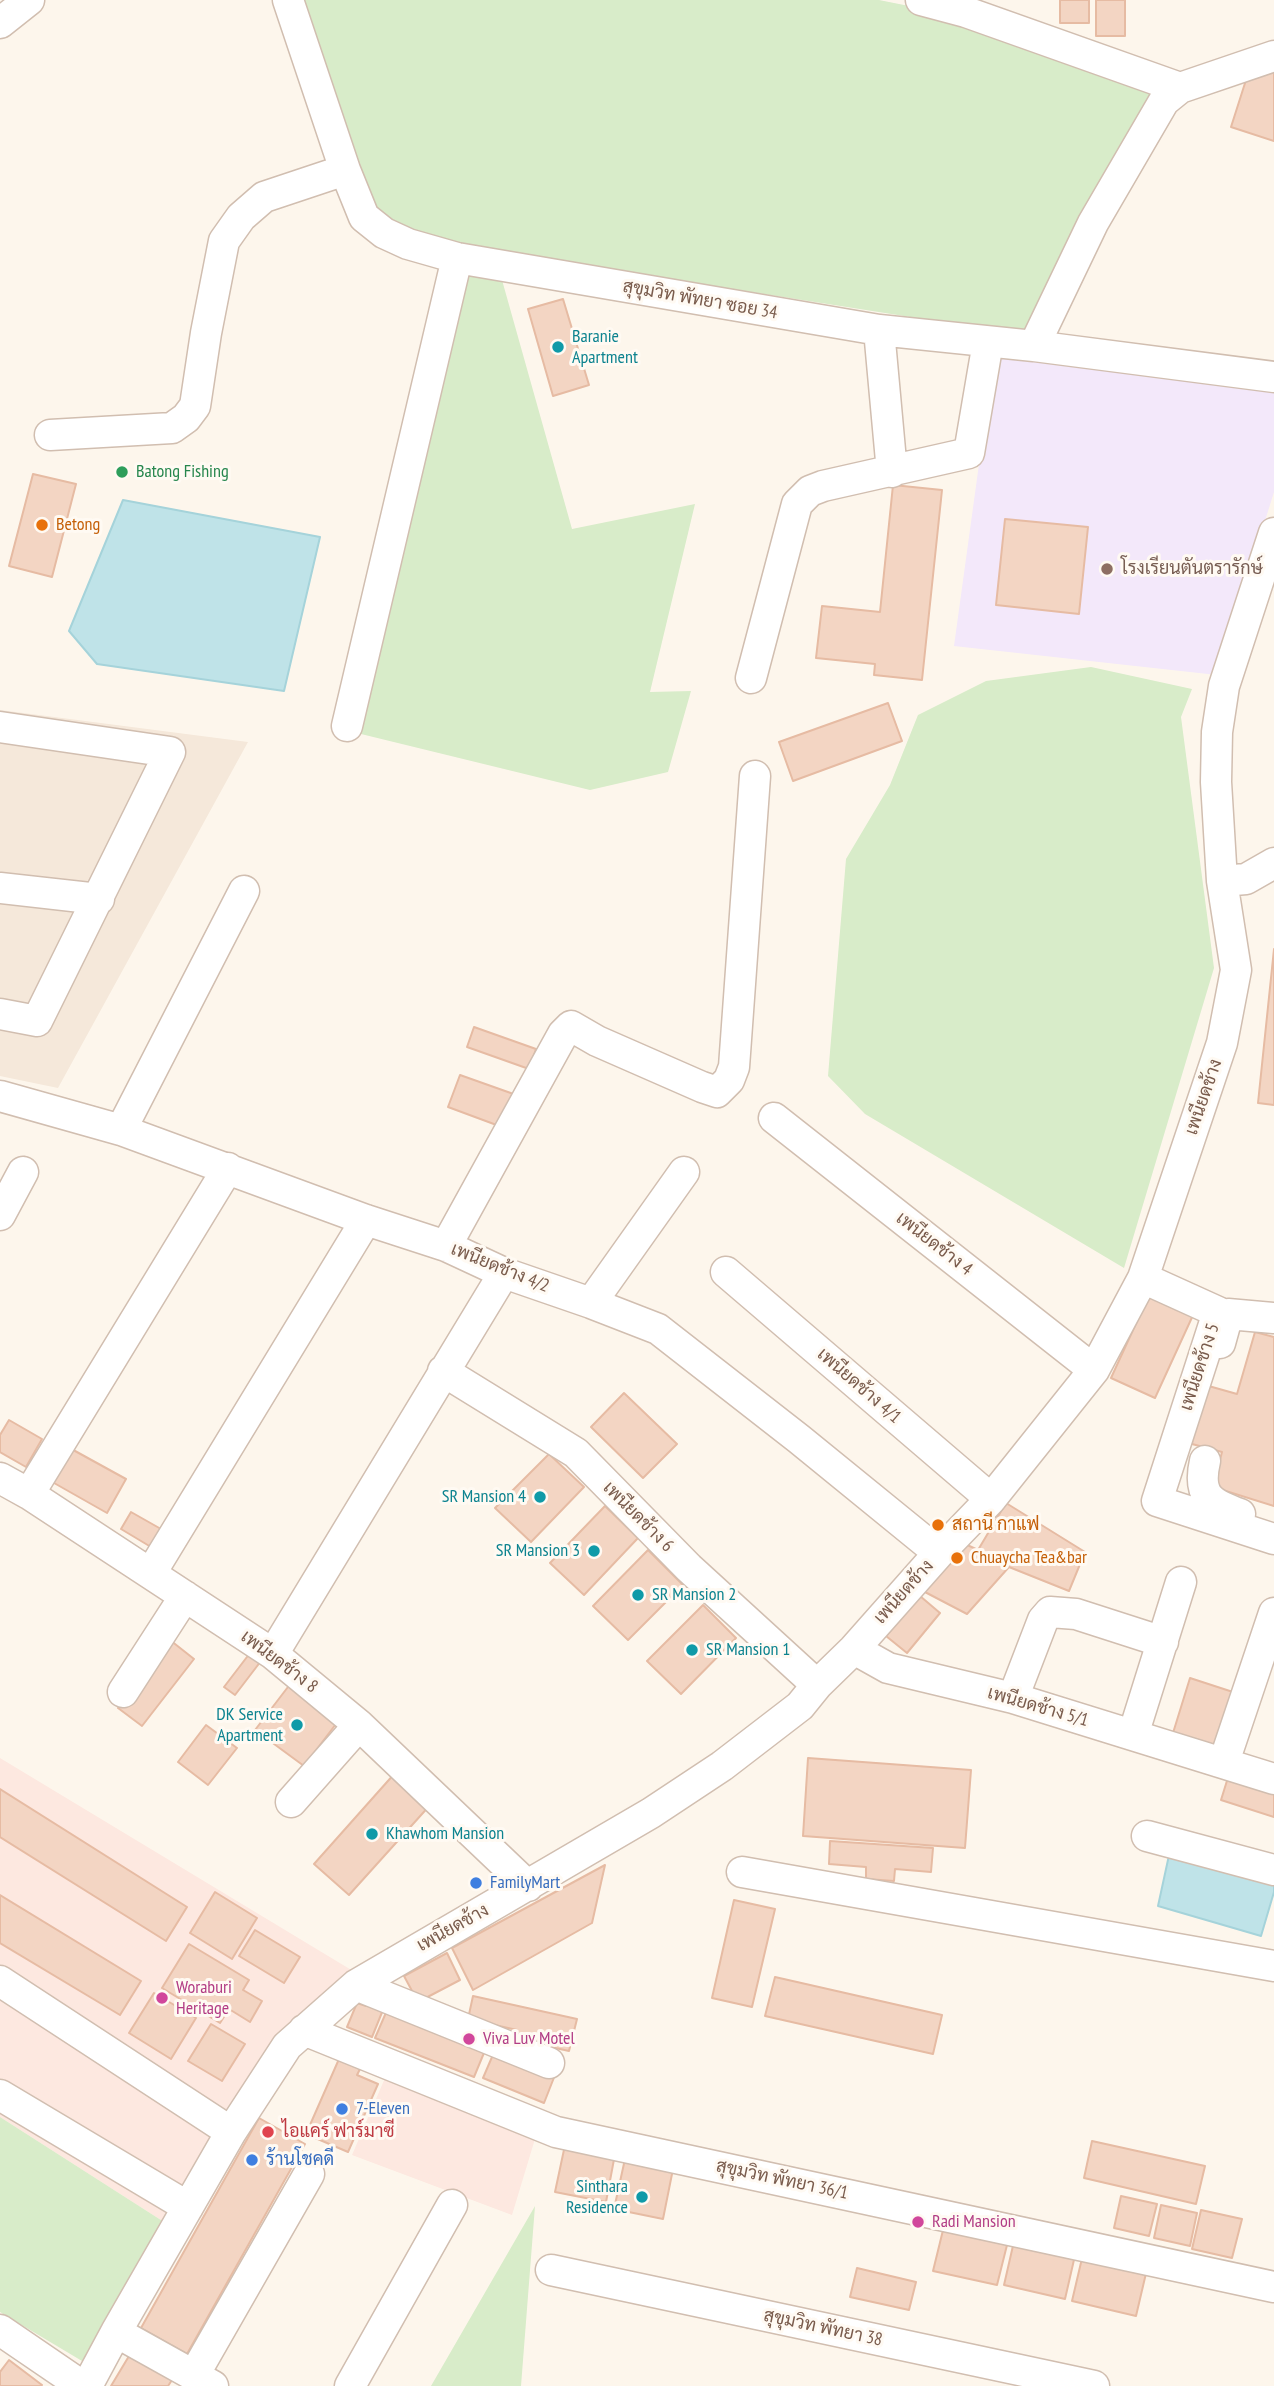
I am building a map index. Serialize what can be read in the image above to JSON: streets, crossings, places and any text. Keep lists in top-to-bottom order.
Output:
{
  "streets": {
    "street": [
      "สุขุมวิท พัทยา ซอย 34",
      "เพนียดช้าง",
      "เพนียดช้าง 4",
      "เพนียดช้าง 4/2",
      "เพนียดช้าง 5",
      "เพนียดช้าง 4/1",
      "เพนียดช้าง 6",
      "เพนียดช้าง 8",
      "เพนียดช้าง 5/1",
      "สุขุมวิท พัทยา 36/1",
      "สุขุมวิท พัทยา 38"
    ]
  },
  "crossings": [
    ["เพนียดช้าง", "เพนียดช้าง 4"],
    ["เพนียดช้าง", "เพนียดช้าง 4/2"],
    ["เพนียดช้าง", "เพนียดช้าง 5"],
    ["เพนียดช้าง", "เพนียดช้าง 4/1"],
    ["เพนียดช้าง", "เพนียดช้าง 6"],
    ["เพนียดช้าง", "เพนียดช้าง 8"],
    ["เพนียดช้าง", "เพนียดช้าง 5/1"],
    ["เพนียดช้าง", "สุขุมวิท พัทยา 36/1"]
  ],
  "places": [
    "Baranie Apartment",
    "Batong Fishing",
    "Betong",
    "โรงเรียนตันตรารักษ์",
    "SR Mansion 4",
    "สถานี กาแฟ",
    "SR Mansion 3",
    "Chuaycha Tea&bar",
    "SR Mansion 2",
    "SR Mansion 1",
    "DK Service Apartment",
    "Khawhom Mansion",
    "FamilyMart",
    "Woraburi Heritage",
    "Viva Luv Motel",
    "7-Eleven",
    "ไอแคร์ ฟาร์มาซี",
    "ร้านโชคดี",
    "Sinthara Residence",
    "Radi Mansion"
  ]
}
